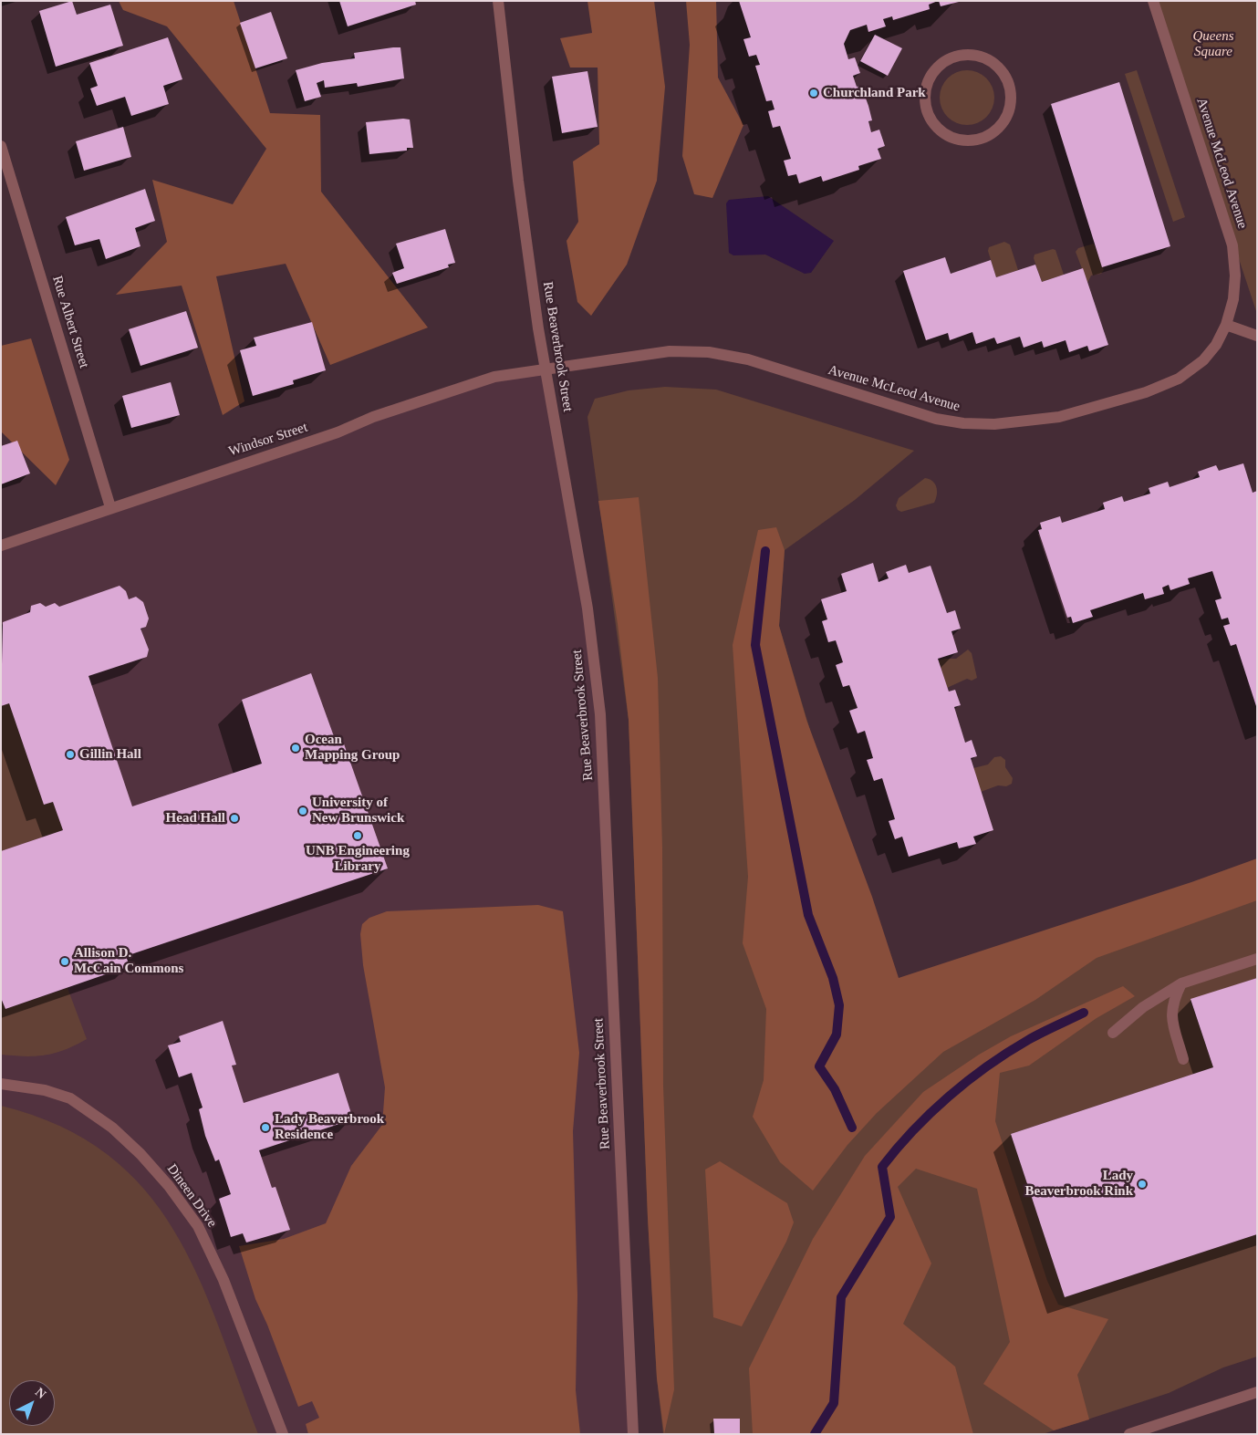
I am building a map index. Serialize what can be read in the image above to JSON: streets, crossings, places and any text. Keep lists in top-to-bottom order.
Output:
{
  "streets": {
    "street": [
      "Avenue McLeod Avenue",
      "Rue Albert Street",
      "Rue Beaverbrook Street",
      "Windsor Street",
      "Dineen Drive"
    ]
  },
  "crossings": [
    ["Avenue McLeod Avenue", "Rue Beaverbrook Street"],
    ["Avenue McLeod Avenue", "Windsor Street"],
    ["Rue Albert Street", "Windsor Street"],
    ["Rue Beaverbrook Street", "Windsor Street"]
  ],
  "parks": ["Queens Square"],
  "places": [
    "Churchland Park",
    "Ocean Mapping Group",
    "Gillin Hall",
    "University of New Brunswick",
    "Head Hall",
    "UNB Engineering Library",
    "Allison D. McCain Commons",
    "Lady Beaverbrook Residence",
    "Lady Beaverbrook Rink"
  ],
  "north": "top right"
}
